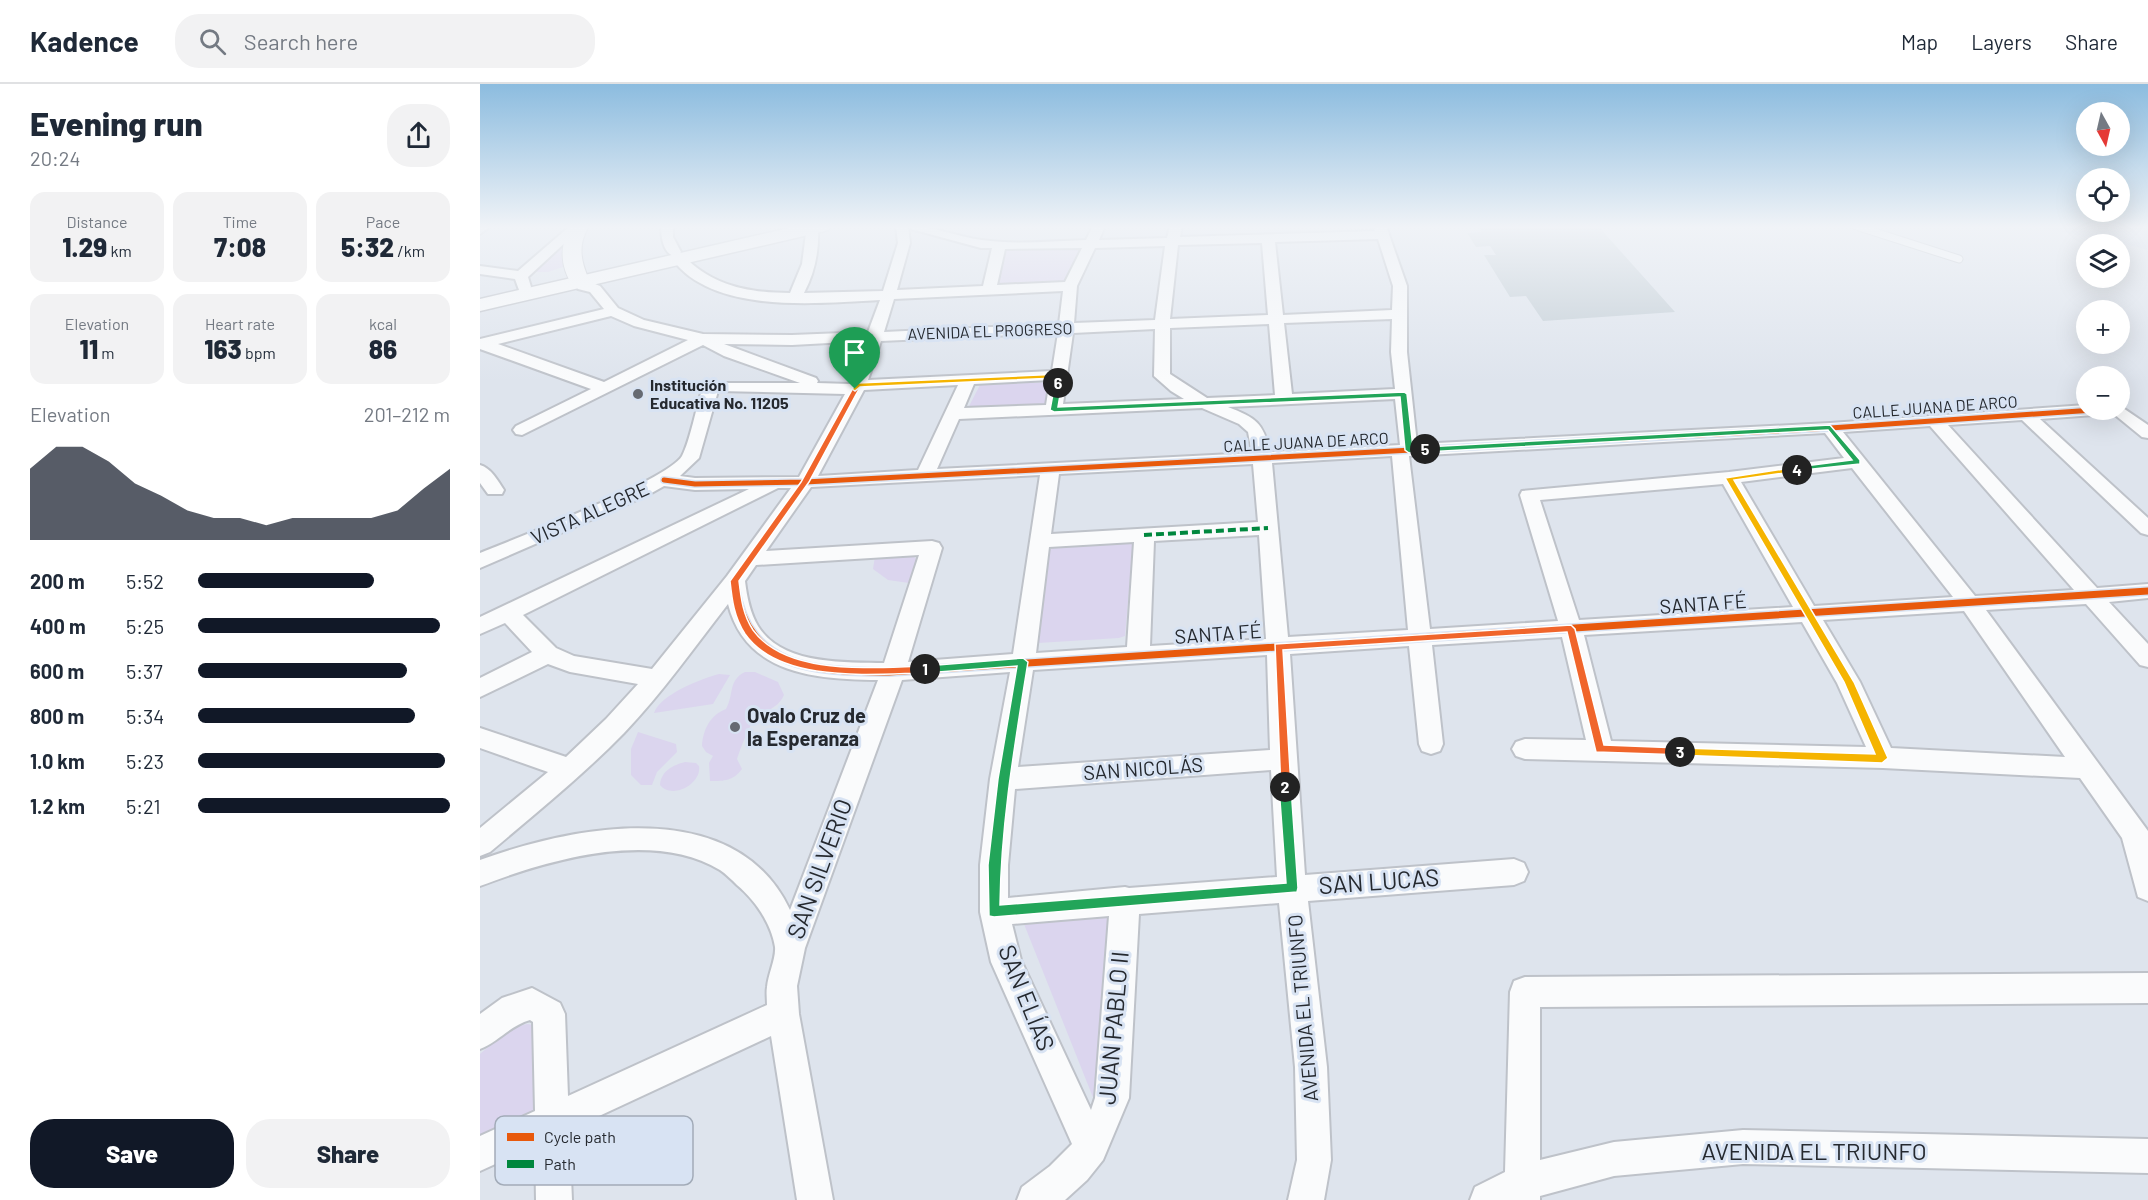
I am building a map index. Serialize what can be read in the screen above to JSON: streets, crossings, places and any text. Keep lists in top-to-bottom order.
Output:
{
  "streets": {
    "street": [
      "AVENIDA EL PROGRESO",
      "CALLE JUANA DE ARCO",
      "VISTA ALEGRE",
      "SANTA FÉ",
      "SAN NICOLÁS",
      "SAN SILVERIO",
      "SAN LUCAS",
      "SAN ELÍAS",
      "AVENIDA EL TRIUNFO",
      "JUAN PABLO II"
    ]
  },
  "crossings": [
    ["AVENIDA EL PROGRESO", "AVENIDA EL TRIUNFO"],
    ["CALLE JUANA DE ARCO", "VISTA ALEGRE"],
    ["CALLE JUANA DE ARCO", "SAN ELÍAS"],
    ["CALLE JUANA DE ARCO", "AVENIDA EL TRIUNFO"],
    ["SANTA FÉ", "SAN SILVERIO"],
    ["SANTA FÉ", "SAN ELÍAS"],
    ["SANTA FÉ", "AVENIDA EL TRIUNFO"],
    ["SAN NICOLÁS", "SAN ELÍAS"],
    ["SAN NICOLÁS", "AVENIDA EL TRIUNFO"],
    ["SAN LUCAS", "SAN ELÍAS"],
    ["SAN LUCAS", "AVENIDA EL TRIUNFO"],
    ["SAN LUCAS", "JUAN PABLO II"],
    ["SAN ELÍAS", "JUAN PABLO II"]
  ],
  "places": ["Institución Educativa No. 11205", "Ovalo Cruz de la Esperanza"],
  "legend": ["Cycle path", "Path"],
  "north": "bottom",
  "page": {
    "header": "Kadence",
    "search": "Search here",
    "nav": ["Map", "Layers", "Share"],
    "heading": ["Evening run", "20:24"],
    "map_buttons": ["+", "−"],
    "stats": [
      ["Distance", "1.29 km"],
      ["Time", "7:08"],
      ["Pace", "5:32 /km"],
      ["Elevation", "11 m"],
      ["Heart rate", "163 bpm"],
      ["kcal", "86"]
    ],
    "pins": [
      "6",
      "5",
      "4",
      "1",
      "3",
      "2"
    ],
    "chart": ["Elevation", "201–212 m"],
    "list": [
      {
        "name": "200 m",
        "note": "5:52"
      },
      {
        "name": "400 m",
        "note": "5:25"
      },
      {
        "name": "600 m",
        "note": "5:37"
      },
      {
        "name": "800 m",
        "note": "5:34"
      },
      {
        "name": "1.0 km",
        "note": "5:23"
      },
      {
        "name": "1.2 km",
        "note": "5:21"
      }
    ],
    "buttons": ["Save", "Share"]
  }
}
